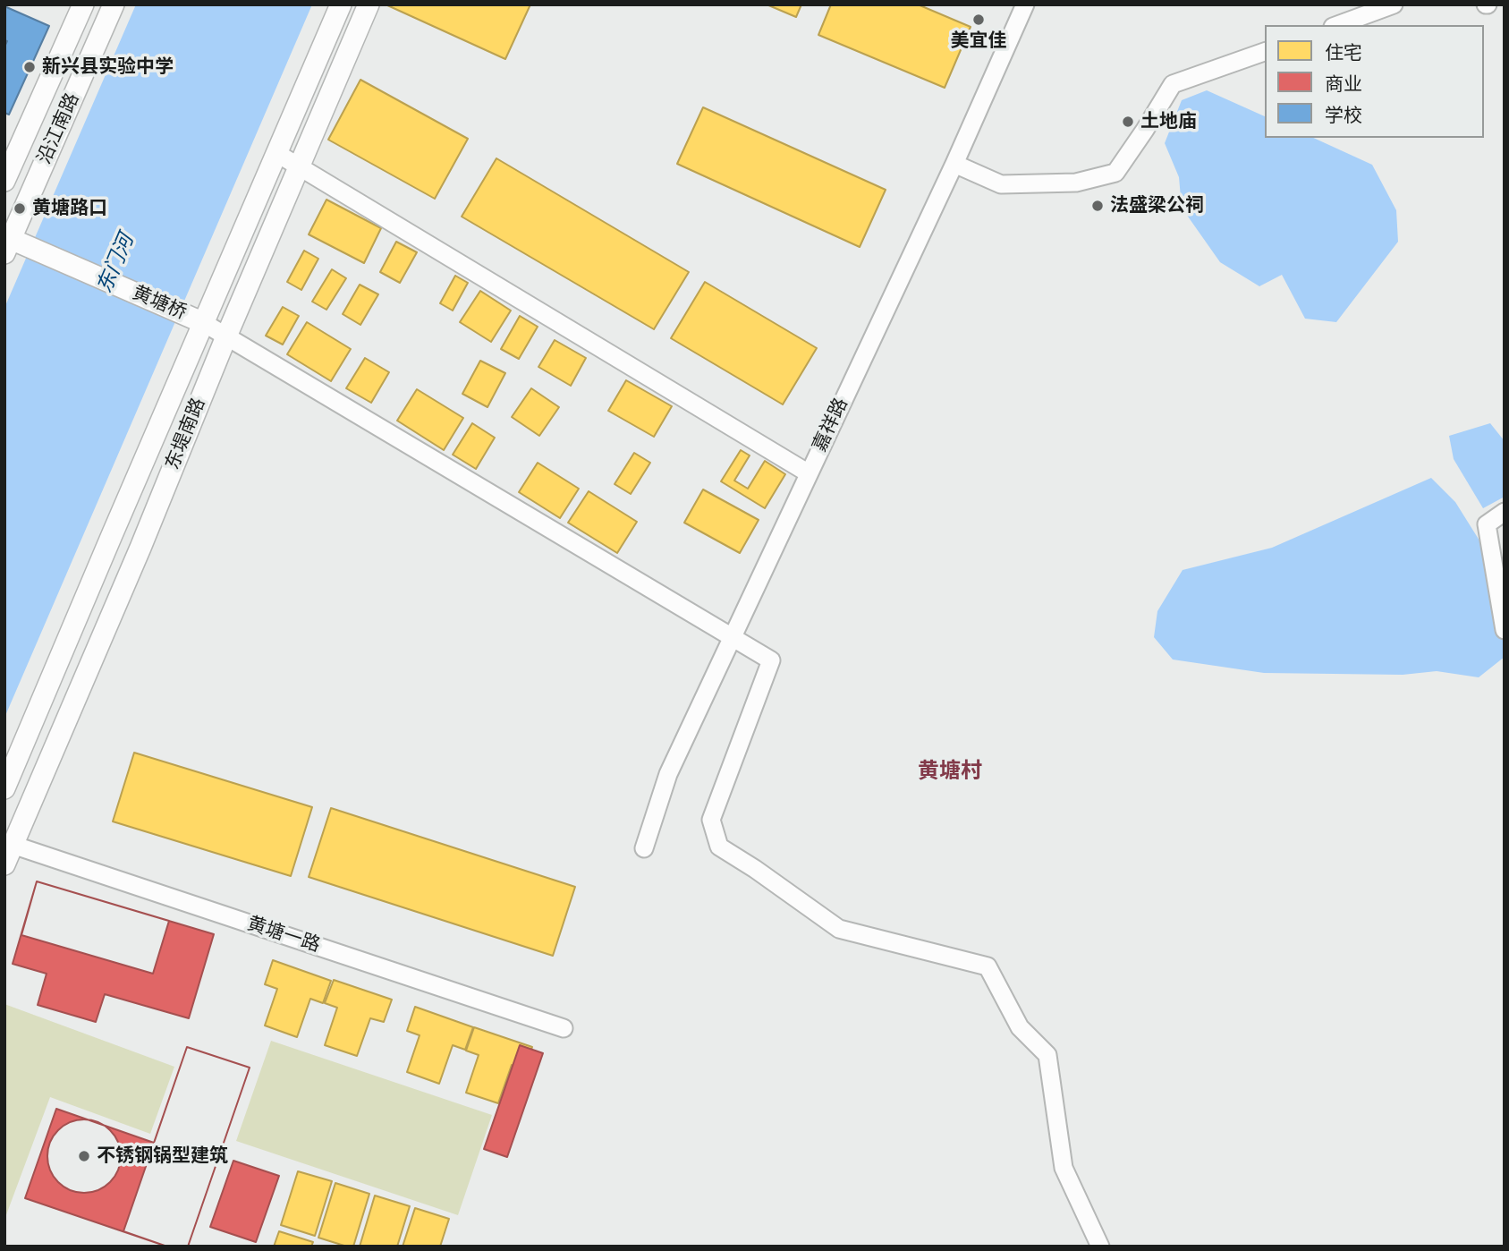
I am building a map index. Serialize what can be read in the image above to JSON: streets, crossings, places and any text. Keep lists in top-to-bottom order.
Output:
{
  "streets": {
    "main road": ["沿江南路", "黄塘桥", "东堤南路"],
    "street": ["嘉祥路", "黄塘一路"]
  },
  "crossings": [
    ["沿江南路", "黄塘桥"],
    ["黄塘桥", "东堤南路"],
    ["东堤南路", "黄塘一路"]
  ],
  "districts": ["黄塘村"],
  "water": ["东门河"],
  "places": [
    "美宜佳",
    "新兴县实验中学",
    "土地庙",
    "法盛梁公祠",
    "黄塘路口",
    "不锈钢锅型建筑"
  ],
  "legend": ["住宅", "商业", "学校"]
}
